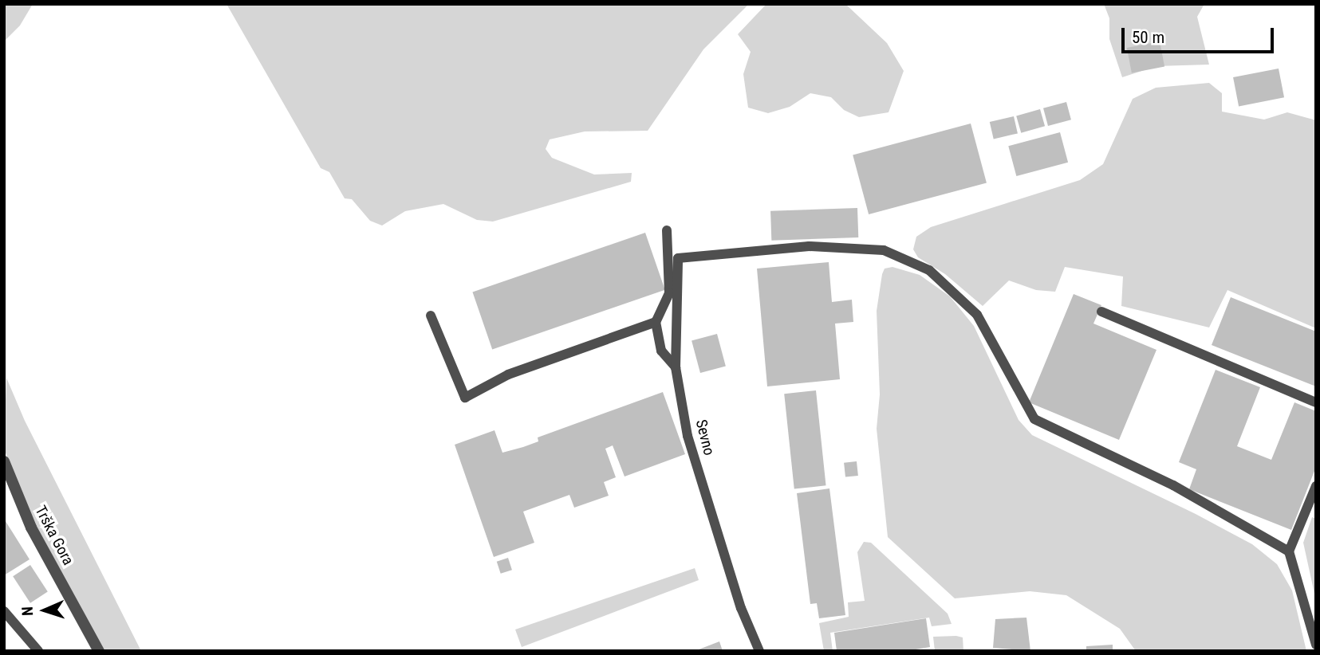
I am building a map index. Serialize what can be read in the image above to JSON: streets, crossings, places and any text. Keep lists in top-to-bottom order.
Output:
{
  "streets": {
    "street": ["Trška Gora"],
    "lane": ["Sevno"]
  },
  "scale_bar": "50 m",
  "north": "left"
}
